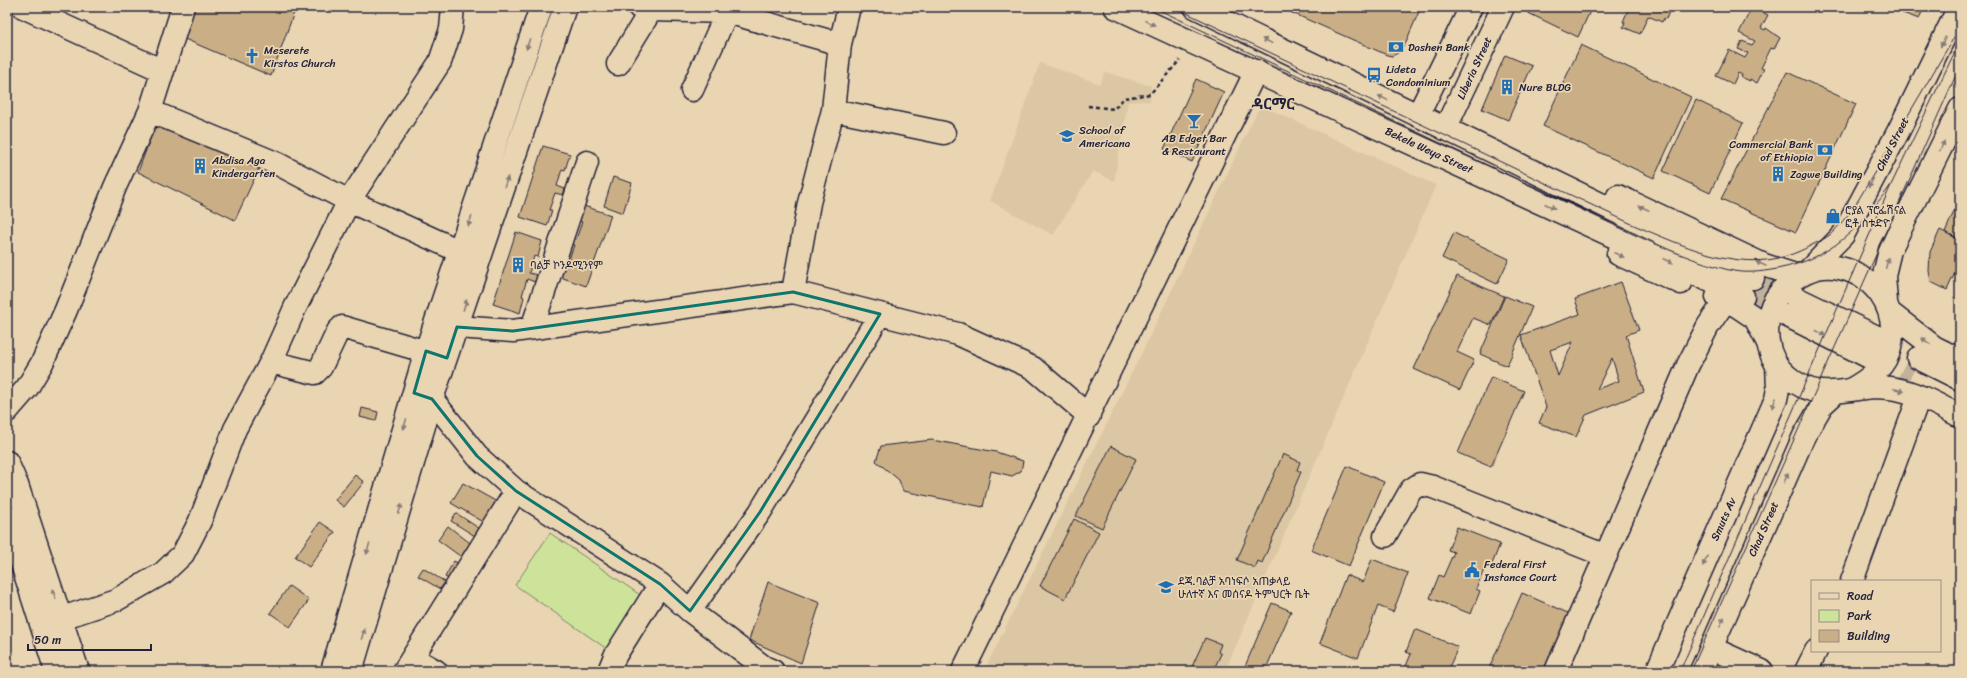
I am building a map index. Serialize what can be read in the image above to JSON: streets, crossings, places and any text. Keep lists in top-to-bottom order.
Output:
{
  "streets": {
    "main road": ["Liberia Street", "Chad Street", "Smuts Av"]
  },
  "crossings": [
    ["Chad Street", "Smuts Av"]
  ],
  "districts": ["ዳርማር"],
  "places": {
    "bank": ["Dashen Bank", "Commercial Bank of Ethiopia"],
    "church": ["Meserete Kirstos Church"],
    "bus stop": ["Lideta Condominium"],
    "building": [
      "Nure BLDG",
      "Abdisa Aga Kindergarten",
      "Zagwe Building",
      "ባልቻ ኮንዶሚንየም"
    ],
    "bar": ["AB Edget Bar & Restaurant"],
    "school or university": ["School of Americana", "ደጃ.ባልቻ አባነፍሶ አጠቃላይ ሁለተኛ እና መሰናዶ ትምህርት ቤት"],
    "shop": ["ሮያል ፕሮፌሽናል ፎቶ ስቱድዮ"],
    "public building": ["Federal First Instance Court"]
  },
  "legend": ["Road", "Park", "Building"],
  "scale_bar": "50 m"
}
